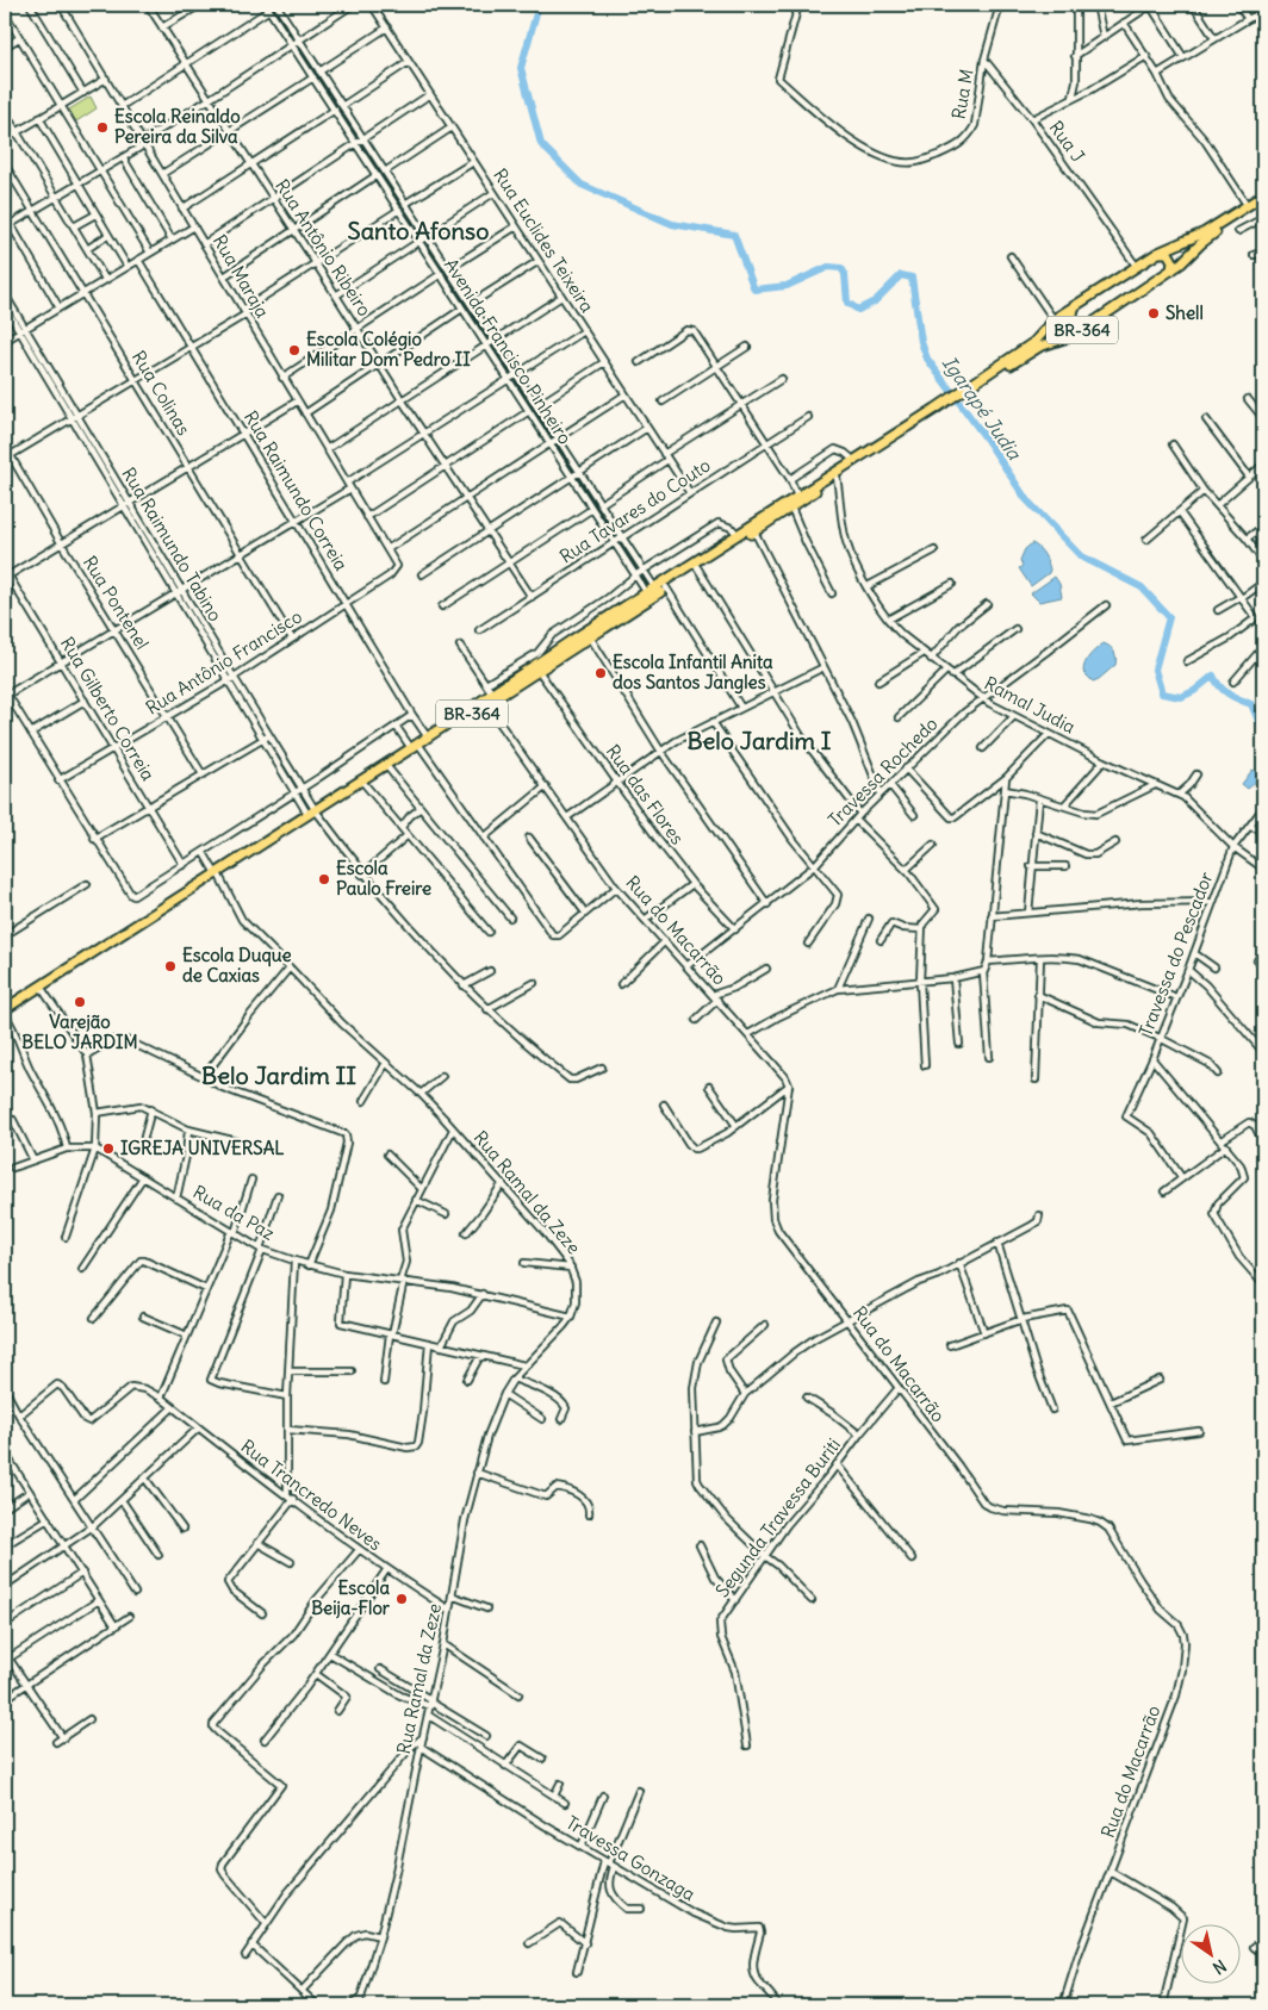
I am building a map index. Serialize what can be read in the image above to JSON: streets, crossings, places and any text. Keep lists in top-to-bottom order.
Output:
{
  "streets": {
    "highway": ["BR-364"],
    "street": [
      "Rua M",
      "Rua J",
      "Rua Euclides Teixeira",
      "Rua Antônio Ribeiro",
      "Rua Maraja",
      "Avenida Francisco Pinheiro",
      "Rua Colinas",
      "Rua Raimundo Correia",
      "Rua Tavares do Couto",
      "Rua Raimundo Tabino",
      "Rua Pontenel",
      "Rua Antônio Francisco",
      "Ramal Judia",
      "Rua Gilberto Correia",
      "Travessa Rochedo",
      "Rua das Flores",
      "Rua do Macarrão",
      "Travessa do Pescador",
      "Rua Ramal da Zeze",
      "Rua da Paz",
      "Rua Trancredo Neves",
      "Segunda Travessa Buriti",
      "Travessa Gonzaga"
    ]
  },
  "crossings": [
    ["Rua J", "BR-364"],
    ["Rua Euclides Teixeira", "Rua Tavares do Couto"],
    ["Rua Antônio Ribeiro", "Rua Tavares do Couto"],
    ["Rua Maraja", "Rua Antônio Francisco"],
    ["BR-364", "Avenida Francisco Pinheiro"],
    ["BR-364", "Rua Raimundo Correia"],
    ["BR-364", "Rua Raimundo Tabino"],
    ["BR-364", "Ramal Judia"],
    ["BR-364", "Rua das Flores"],
    ["BR-364", "Rua do Macarrão"],
    ["BR-364", "Rua Ramal da Zeze"],
    ["Avenida Francisco Pinheiro", "Rua Tavares do Couto"],
    ["Rua Colinas", "Rua Antônio Francisco"],
    ["Rua Raimundo Correia", "Rua Antônio Francisco"],
    ["Rua Raimundo Tabino", "Rua Antônio Francisco"],
    ["Rua Pontenel", "Rua Antônio Francisco"],
    ["Rua Antônio Francisco", "Rua Gilberto Correia"],
    ["Ramal Judia", "Travessa Rochedo"],
    ["Ramal Judia", "Travessa do Pescador"],
    ["Travessa Rochedo", "Rua das Flores"],
    ["Travessa Rochedo", "Rua do Macarrão"],
    ["Rua do Macarrão", "Segunda Travessa Buriti"],
    ["Rua Ramal da Zeze", "Rua da Paz"],
    ["Rua Ramal da Zeze", "Rua Trancredo Neves"],
    ["Rua Ramal da Zeze", "Travessa Gonzaga"]
  ],
  "districts": ["Santo Afonso", "Belo Jardim I", "Belo Jardim II"],
  "water": ["Igarapé Judia"],
  "places": [
    "Escola Reinaldo Pereira da Silva",
    "Shell",
    "Escola Colégio Militar Dom Pedro II",
    "Escola Infantil Anita dos Santos Jangles",
    "Escola Paulo Freire",
    "Escola Duque de Caxias",
    "Varejão BELO JARDIM",
    "IGREJA UNIVERSAL",
    "Escola Beija-Flor"
  ],
  "north": "bottom right"
}
